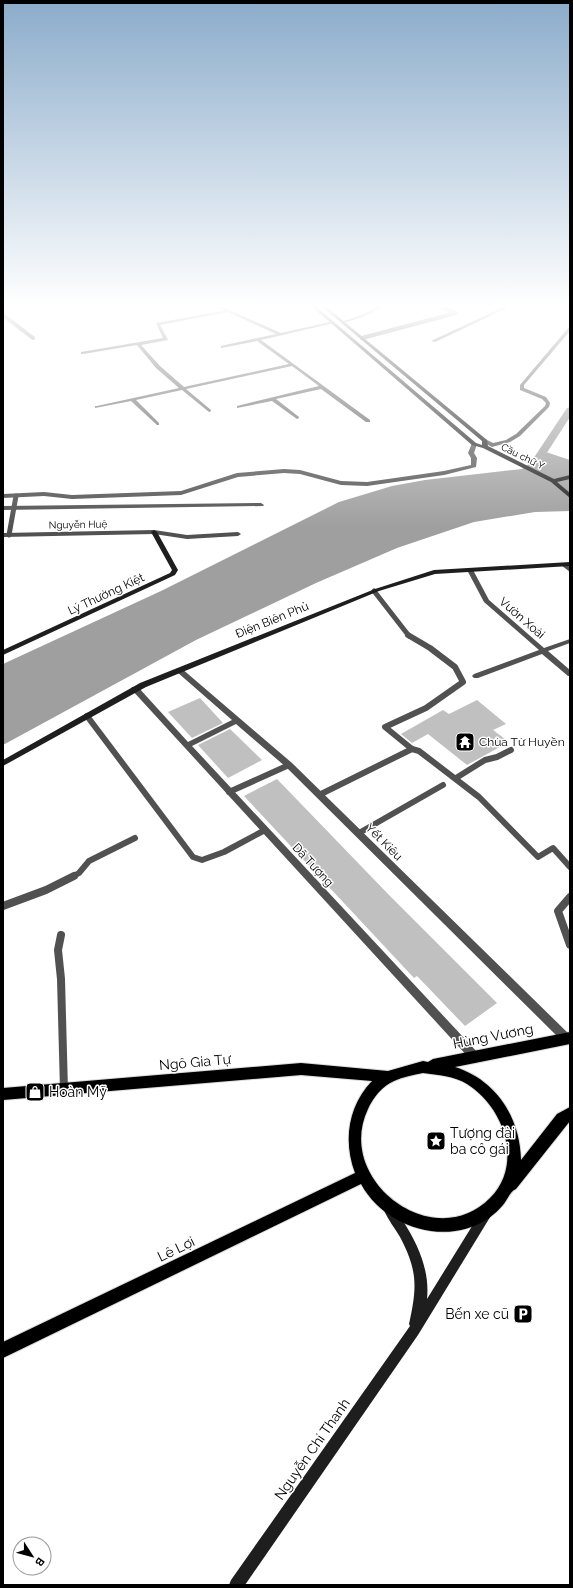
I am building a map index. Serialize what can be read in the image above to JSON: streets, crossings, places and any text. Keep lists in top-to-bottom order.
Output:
{
  "streets": {
    "main road": ["Hùng Vương", "Ngô Gia Tự", "Lê Lợi"],
    "street": [
      "Cầu chữ Y",
      "Nguyễn Huệ",
      "Lý Thường Kiệt",
      "Vườn Xoài",
      "Điện Biên Phủ",
      "Yết Kiêu",
      "Dã Tượng",
      "Nguyễn Chí Thanh"
    ]
  },
  "crossings": [
    ["Nguyễn Huệ", "Lý Thường Kiệt"],
    ["Vườn Xoài", "Điện Biên Phủ"],
    ["Điện Biên Phủ", "Yết Kiêu"],
    ["Điện Biên Phủ", "Dã Tượng"],
    ["Yết Kiêu", "Hùng Vương"],
    ["Dã Tượng", "Hùng Vương"],
    ["Hùng Vương", "Ngô Gia Tự"]
  ],
  "places": {
    "temple": ["Chùa Từ Huyền"],
    "shop": ["Hoàn Mỹ"],
    "place": ["Tượng đài ba cô gái"],
    "parking": ["Bến xe cũ"]
  },
  "north": "bottom right"
}
